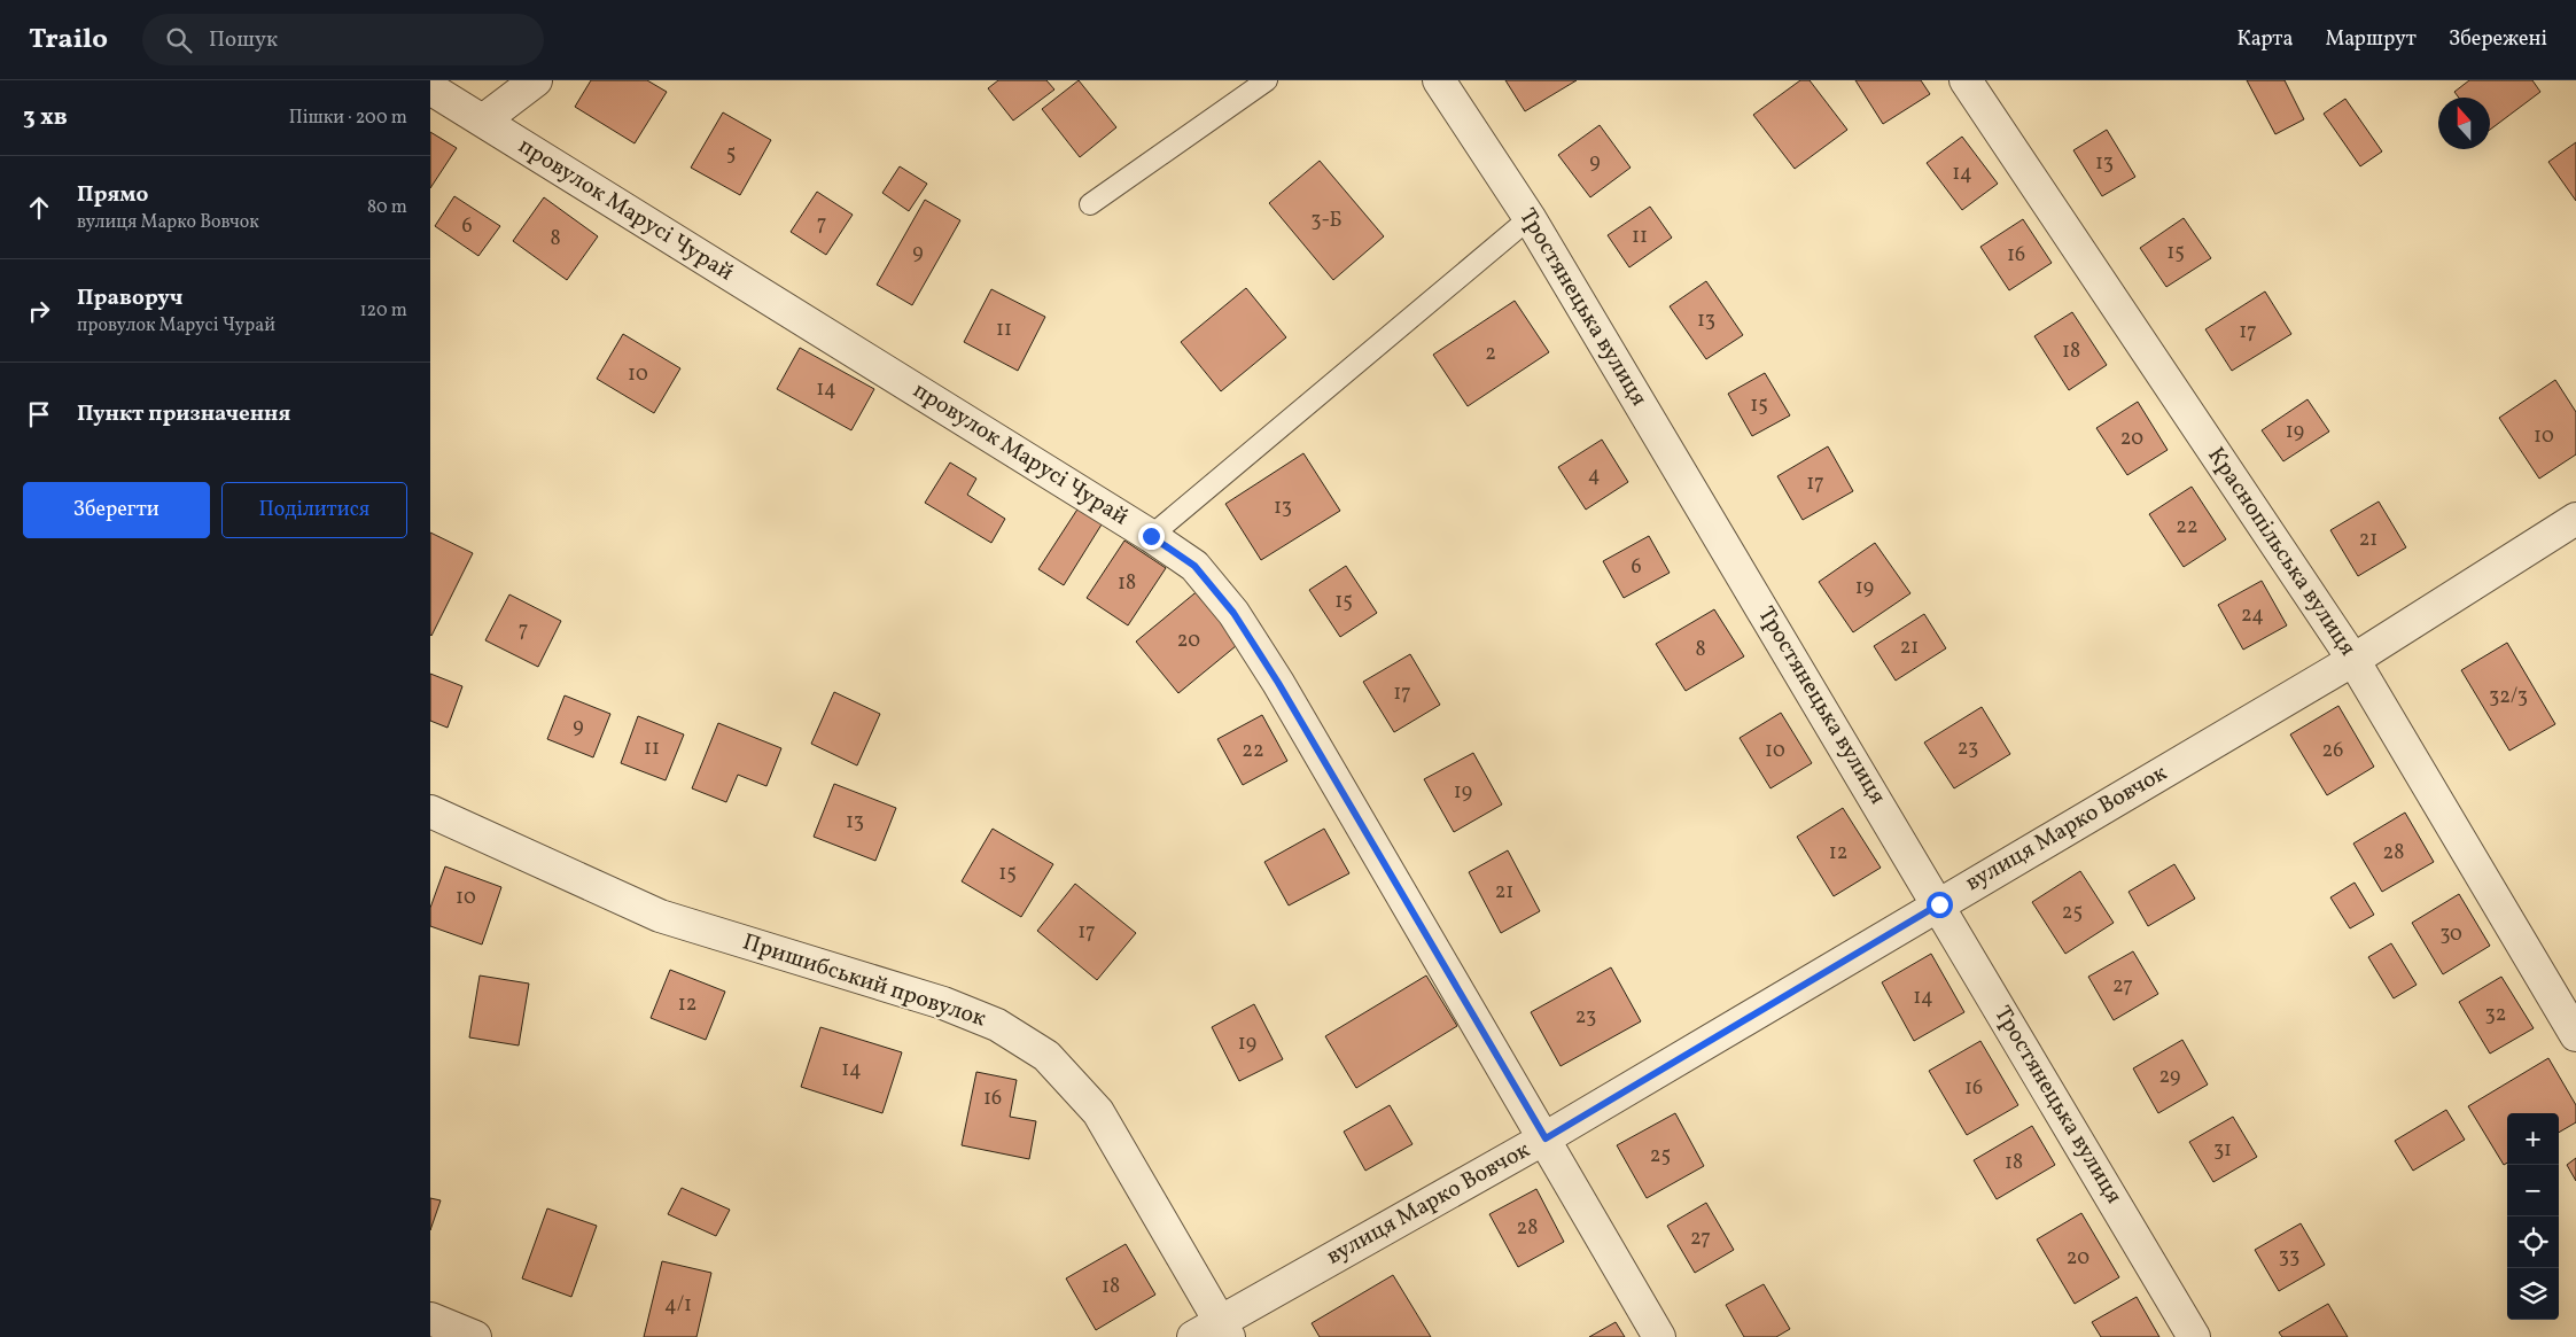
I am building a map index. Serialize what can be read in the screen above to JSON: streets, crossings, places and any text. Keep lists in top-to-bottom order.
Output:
{
  "streets": {
    "street": [
      "провулок Марусі Чурай",
      "Тростянецька вулиця",
      "Краснопільська вулиця",
      "вулиця Марко Вовчок",
      "Пришибський провулок"
    ]
  },
  "crossings": [
    ["провулок Марусі Чурай", "вулиця Марко Вовчок"],
    ["Тростянецька вулиця", "вулиця Марко Вовчок"],
    ["Краснопільська вулиця", "вулиця Марко Вовчок"],
    ["вулиця Марко Вовчок", "Пришибський провулок"]
  ],
  "house_numbers": [
    "5",
    "9",
    "13",
    "14",
    "3-Б",
    "7",
    "6",
    "11",
    "8",
    "9",
    "15",
    "16",
    "13",
    "11",
    "17",
    "18",
    "2",
    "10",
    "14",
    "15",
    "19",
    "10",
    "20",
    "4",
    "17",
    "13",
    "22",
    "21",
    "6",
    "18",
    "19",
    "15",
    "24",
    "7",
    "20",
    "21",
    "8",
    "17",
    "32/3",
    "9",
    "11",
    "23",
    "22",
    "10",
    "26",
    "19",
    "13",
    "12",
    "28",
    "15",
    "21",
    "10",
    "25",
    "17",
    "30",
    "27",
    "14",
    "12",
    "32",
    "23",
    "19",
    "14",
    "29",
    "16",
    "16",
    "31",
    "25",
    "18",
    "28",
    "27",
    "33",
    "20",
    "18",
    "4/1"
  ],
  "north": "top",
  "page": {
    "header": "Trailo",
    "search": "Пошук",
    "nav": ["Карта", "Маршрут", "Збережені"],
    "heading": ["3 хв", "Пішки · 200 m"],
    "list": [
      ["Прямо", "вулиця Марко Вовчок", "80 m"],
      ["Праворуч", "провулок Марусі Чурай", "120 m"],
      "Пункт призначення"
    ],
    "buttons": ["Зберегти", "Поділитися"],
    "map_buttons": ["+", "−"]
  }
}
